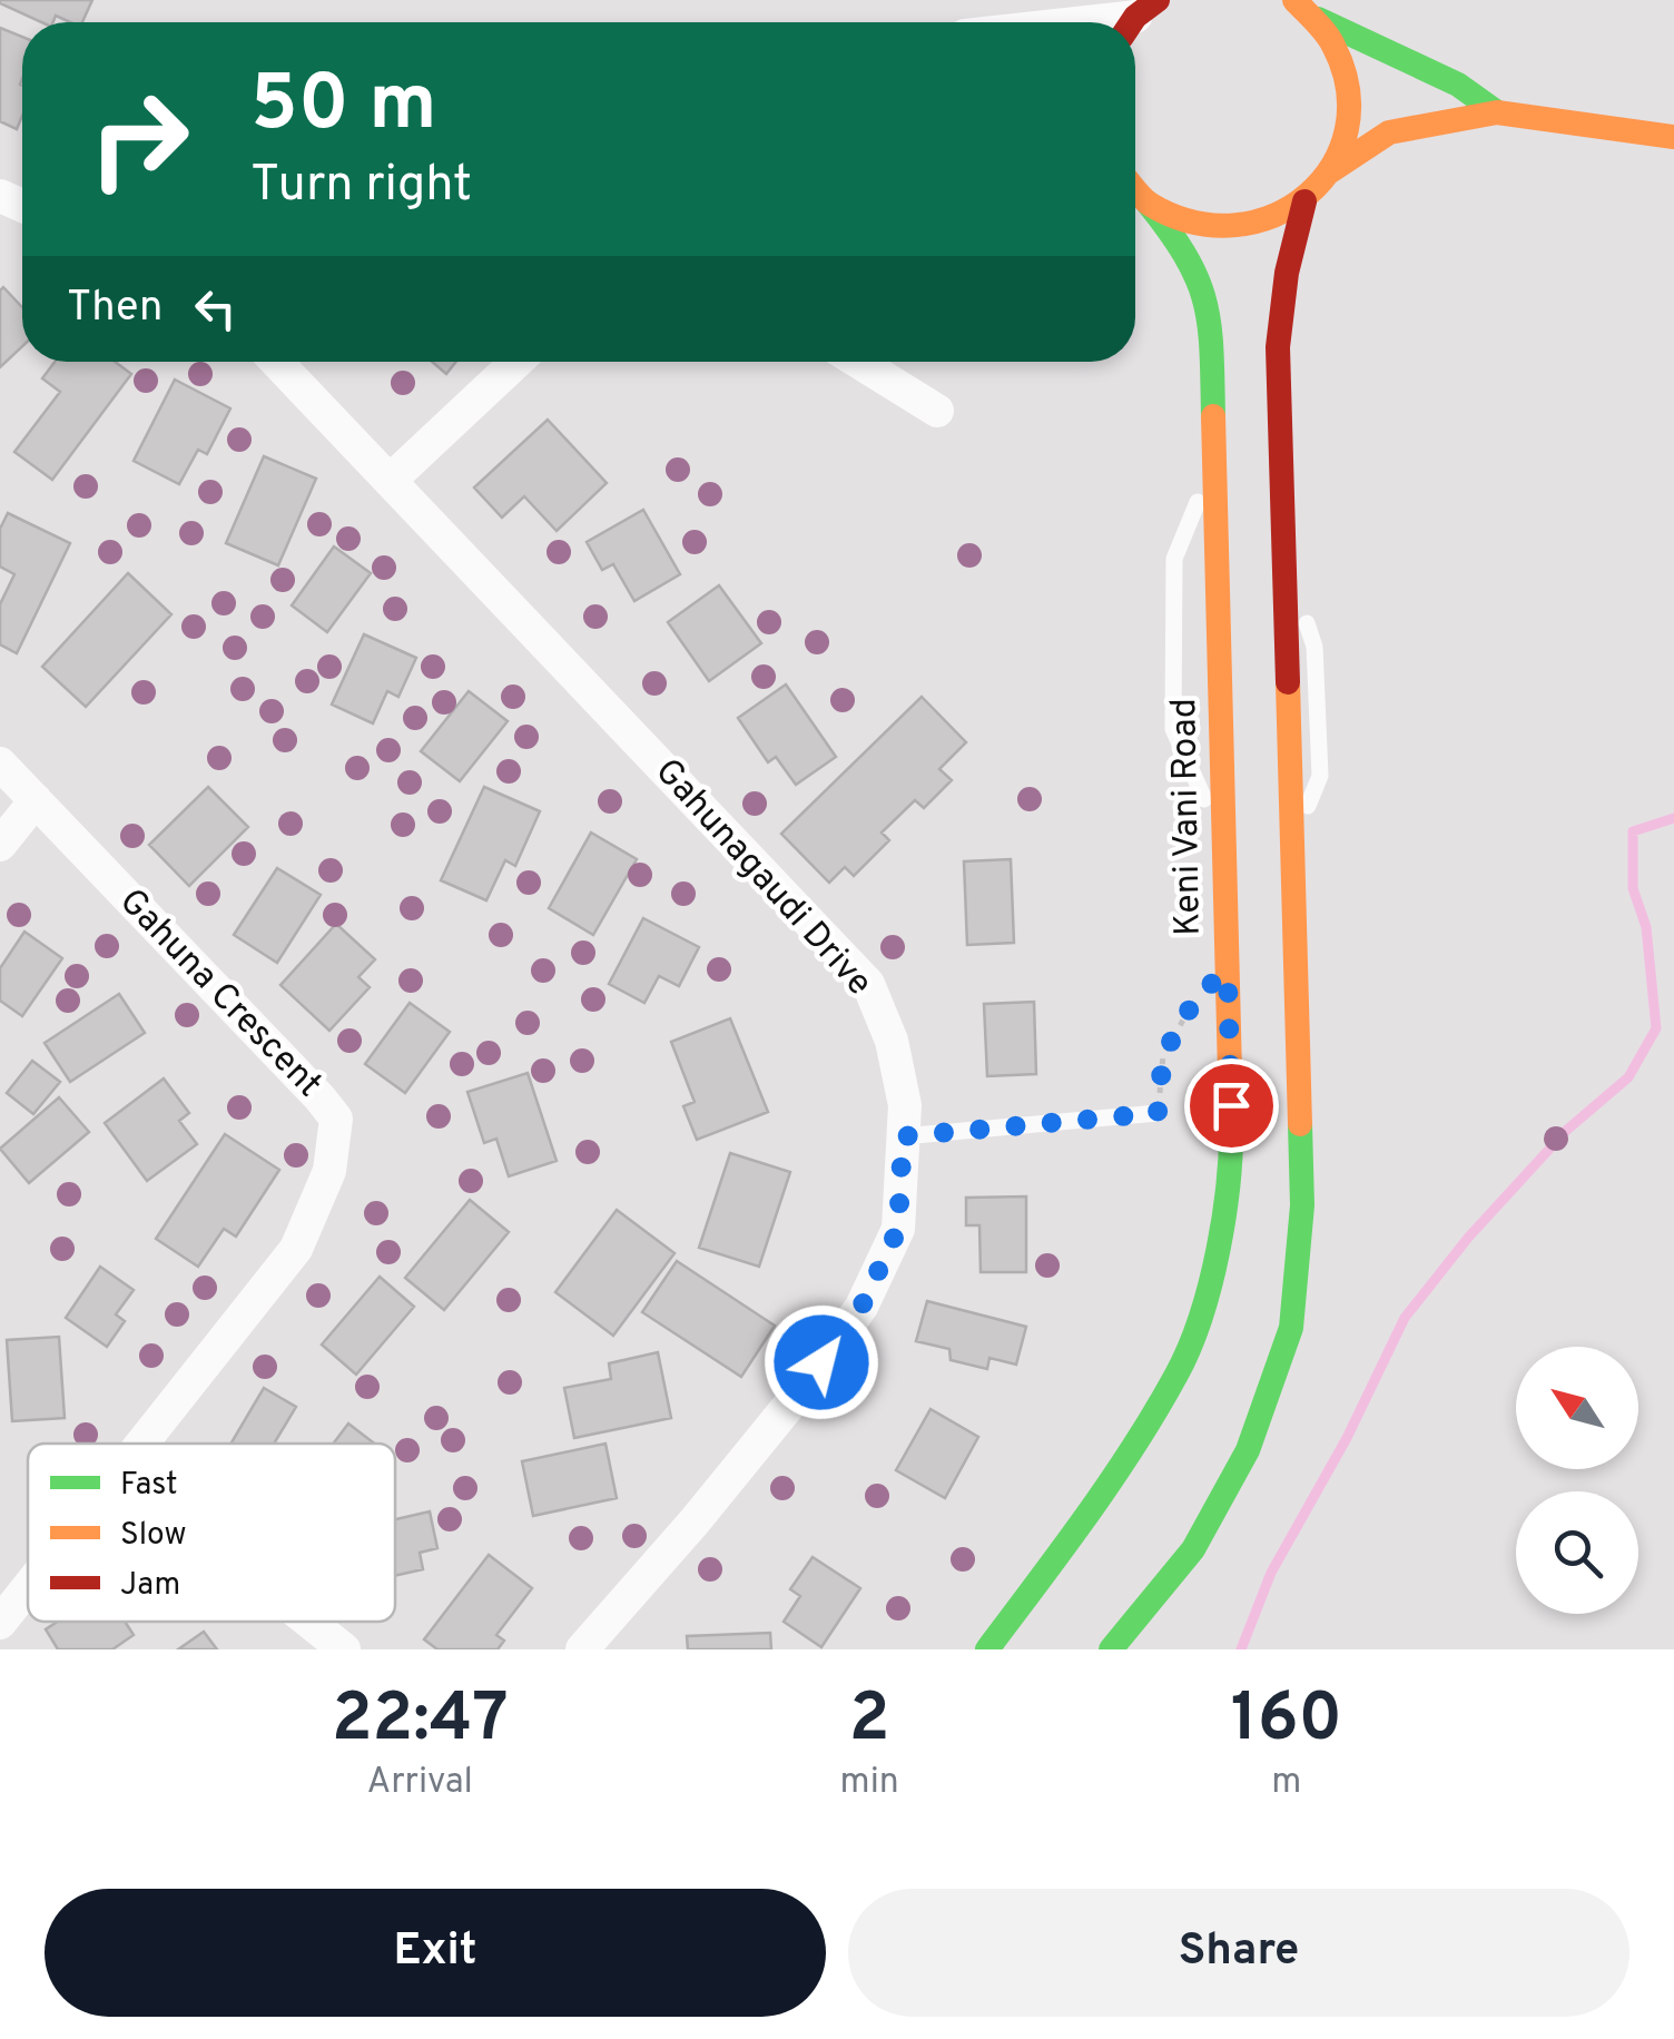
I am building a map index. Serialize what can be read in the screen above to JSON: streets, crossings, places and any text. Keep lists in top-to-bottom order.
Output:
{
  "streets": {
    "main road": ["Keni Vani Road"],
    "street": ["Gahunagaudi Drive", "Gahuna Crescent"]
  },
  "legend": ["Fast", "Slow", "Jam"],
  "north": "top left",
  "page": {
    "turn": ["50 m", "Turn right"],
    "then": "Then",
    "eta": [
      "22:47",
      "Arrival",
      "2",
      "min",
      "160",
      "m"
    ],
    "buttons": ["Exit", "Share"]
  }
}
